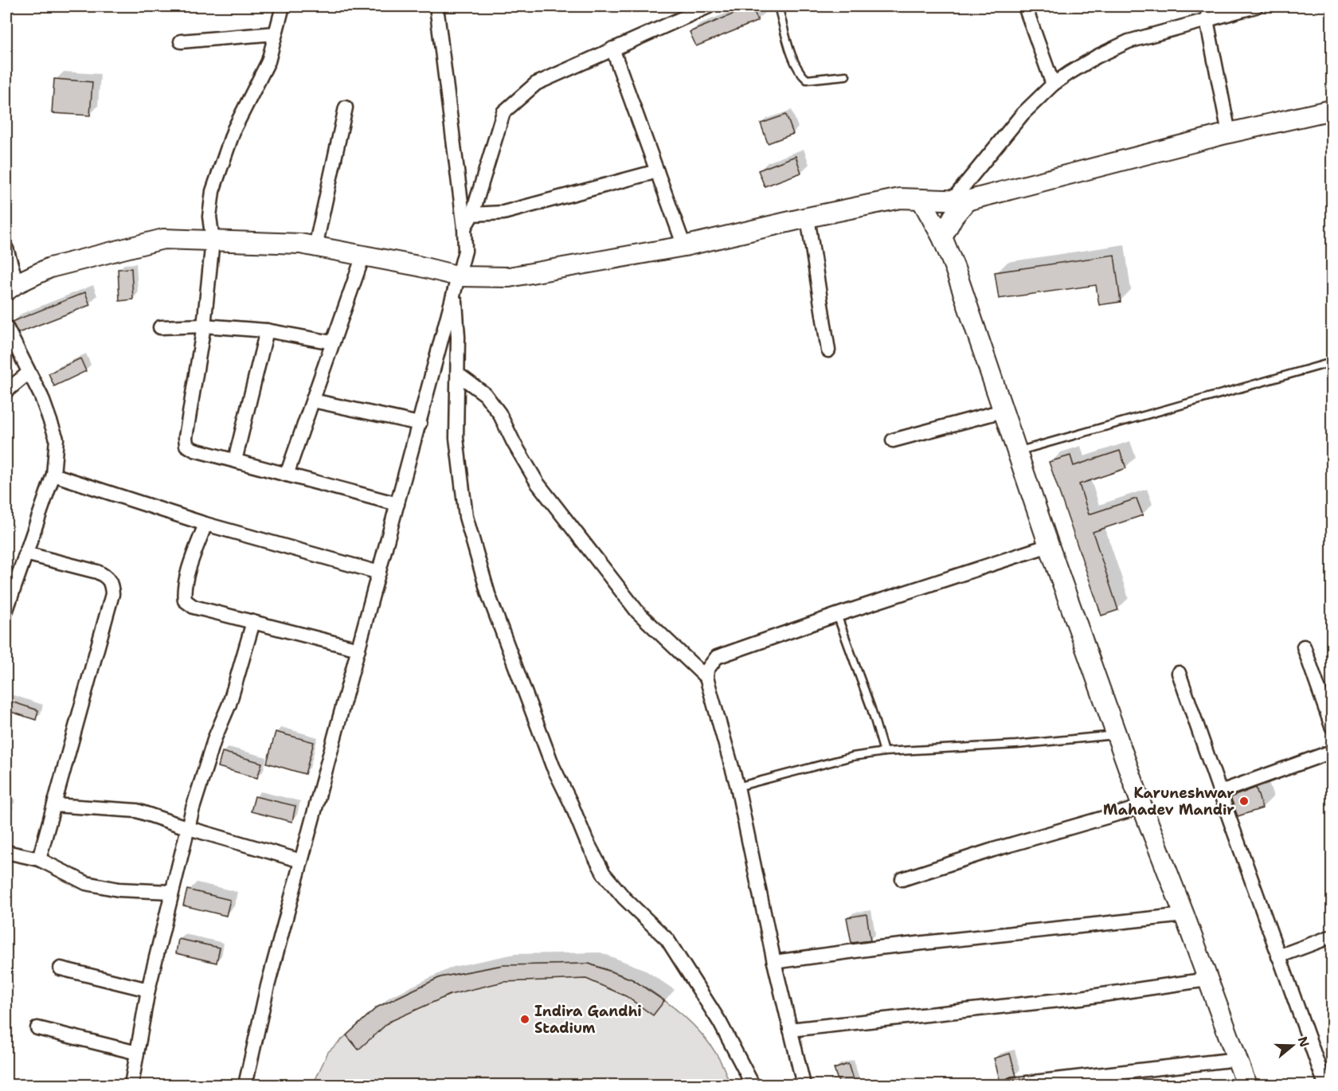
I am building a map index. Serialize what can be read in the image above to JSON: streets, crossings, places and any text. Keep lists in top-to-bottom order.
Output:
{
  "places": ["Karuneshwar Mahadev Mandir", "Indira Gandhi Stadium"],
  "north": "right"
}
